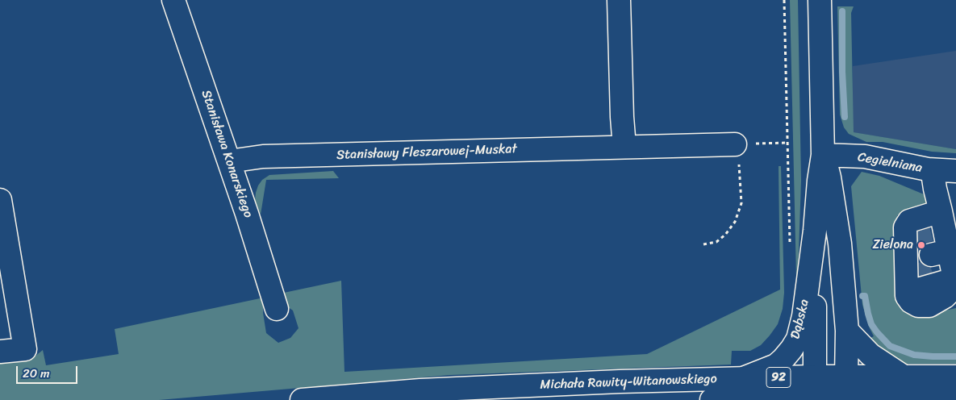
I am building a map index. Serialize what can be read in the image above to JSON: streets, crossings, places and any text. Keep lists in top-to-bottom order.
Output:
{
  "streets": {
    "street": [
      "Stanisławy Fleszarowej-Muskat",
      "Stanisława Konarskiego",
      "Cegielniana",
      "Dąbska",
      "92",
      "Michała Rawity-Witanowskiego"
    ]
  },
  "crossings": [
    ["Stanisławy Fleszarowej-Muskat", "Stanisława Konarskiego"],
    ["Cegielniana", "Dąbska"],
    ["Dąbska", "Michała Rawity-Witanowskiego"]
  ],
  "places": ["Zielona"],
  "scale_bar": "20 m"
}
